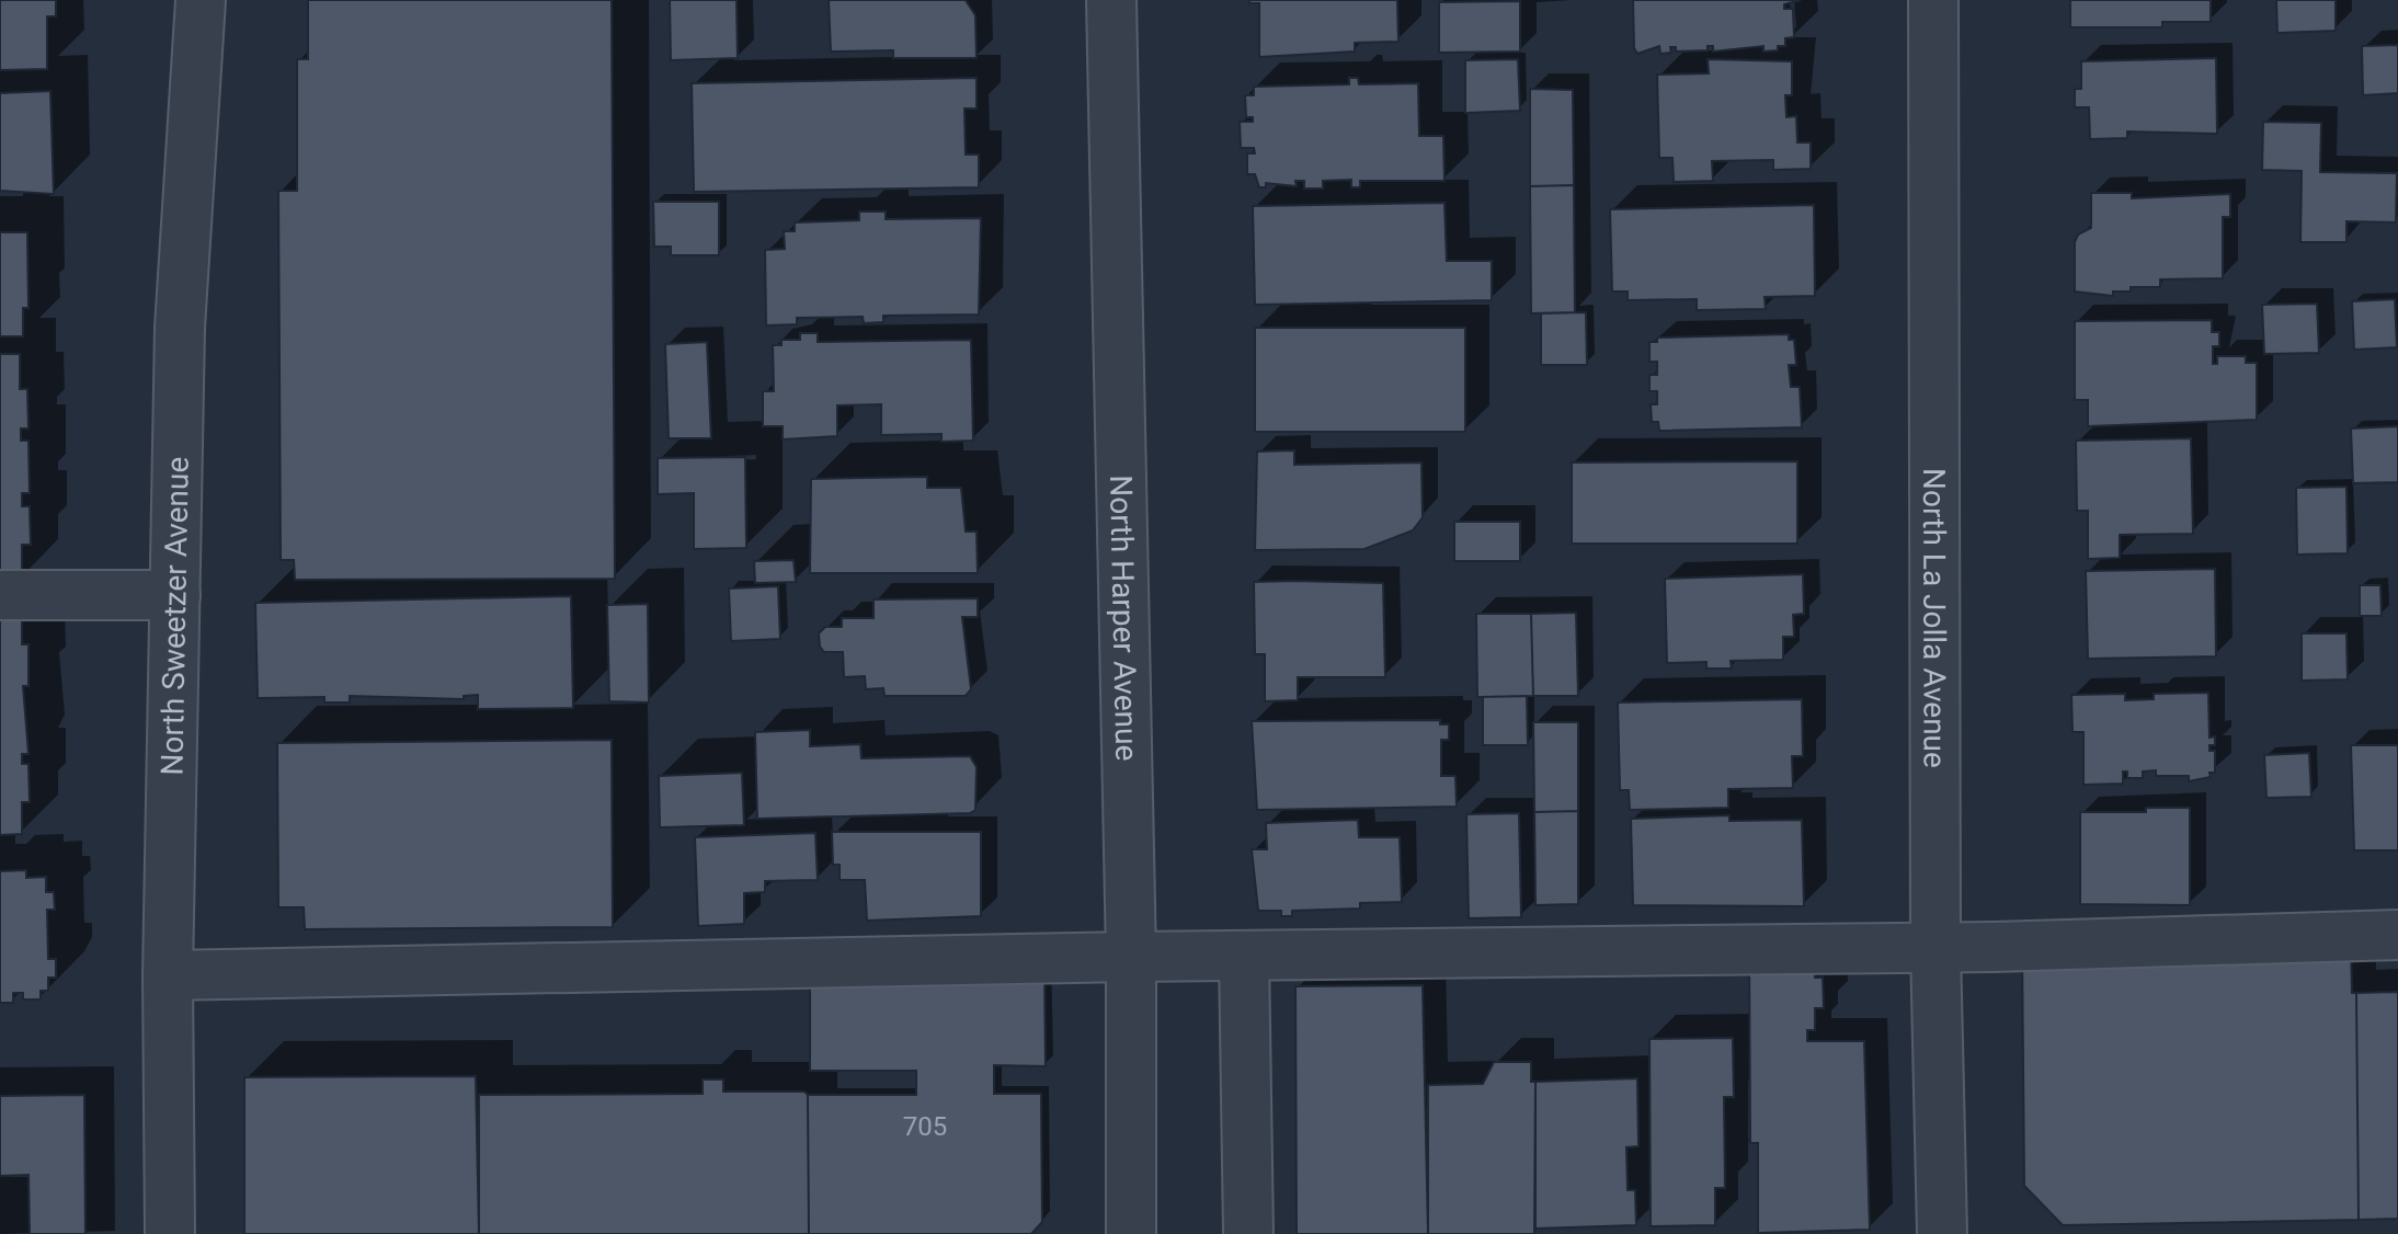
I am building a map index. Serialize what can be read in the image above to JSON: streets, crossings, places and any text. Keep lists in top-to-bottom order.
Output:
{
  "streets": {
    "street": ["North Sweetzer Avenue", "North Harper Avenue", "North La Jolla Avenue"]
  },
  "house_numbers": ["705"]
}
